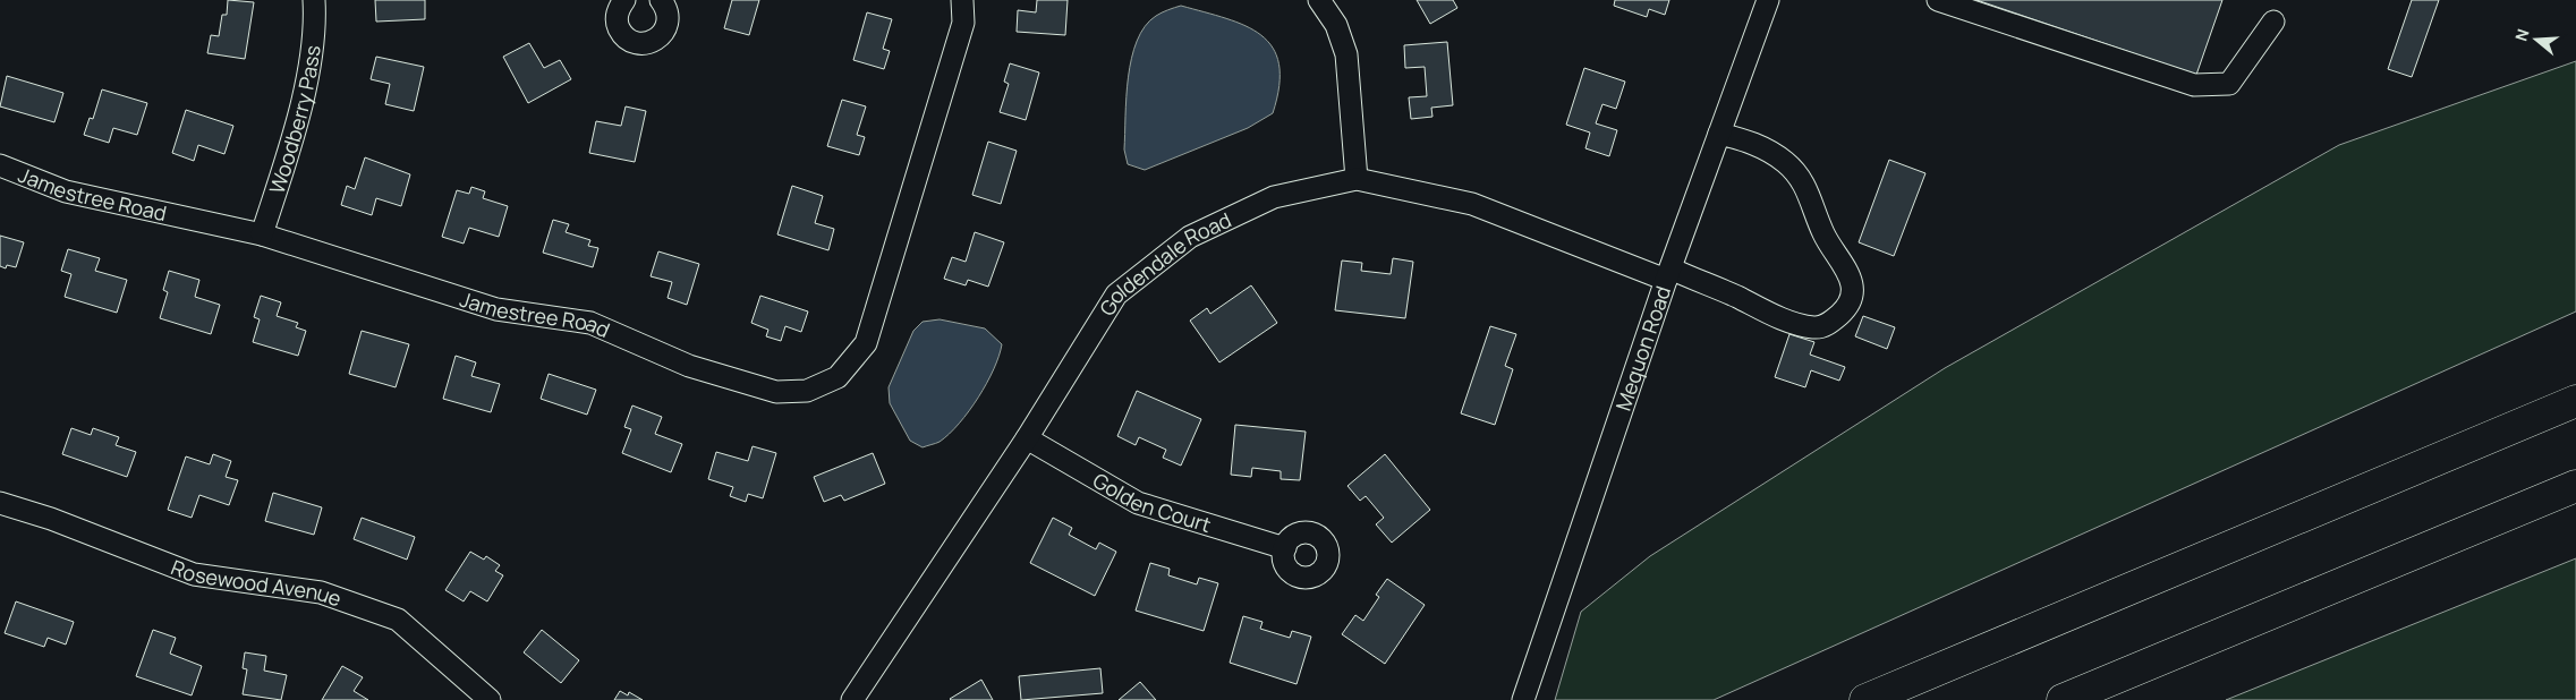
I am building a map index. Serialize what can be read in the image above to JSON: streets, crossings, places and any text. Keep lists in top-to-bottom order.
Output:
{
  "streets": {
    "street": [
      "Woodberry Pass",
      "Jamestree Road",
      "Goldendale Road",
      "Mequon Road",
      "Golden Court",
      "Rosewood Avenue"
    ]
  },
  "crossings": [
    ["Woodberry Pass", "Jamestree Road"],
    ["Goldendale Road", "Mequon Road"],
    ["Goldendale Road", "Golden Court"]
  ],
  "north": "left"
}
